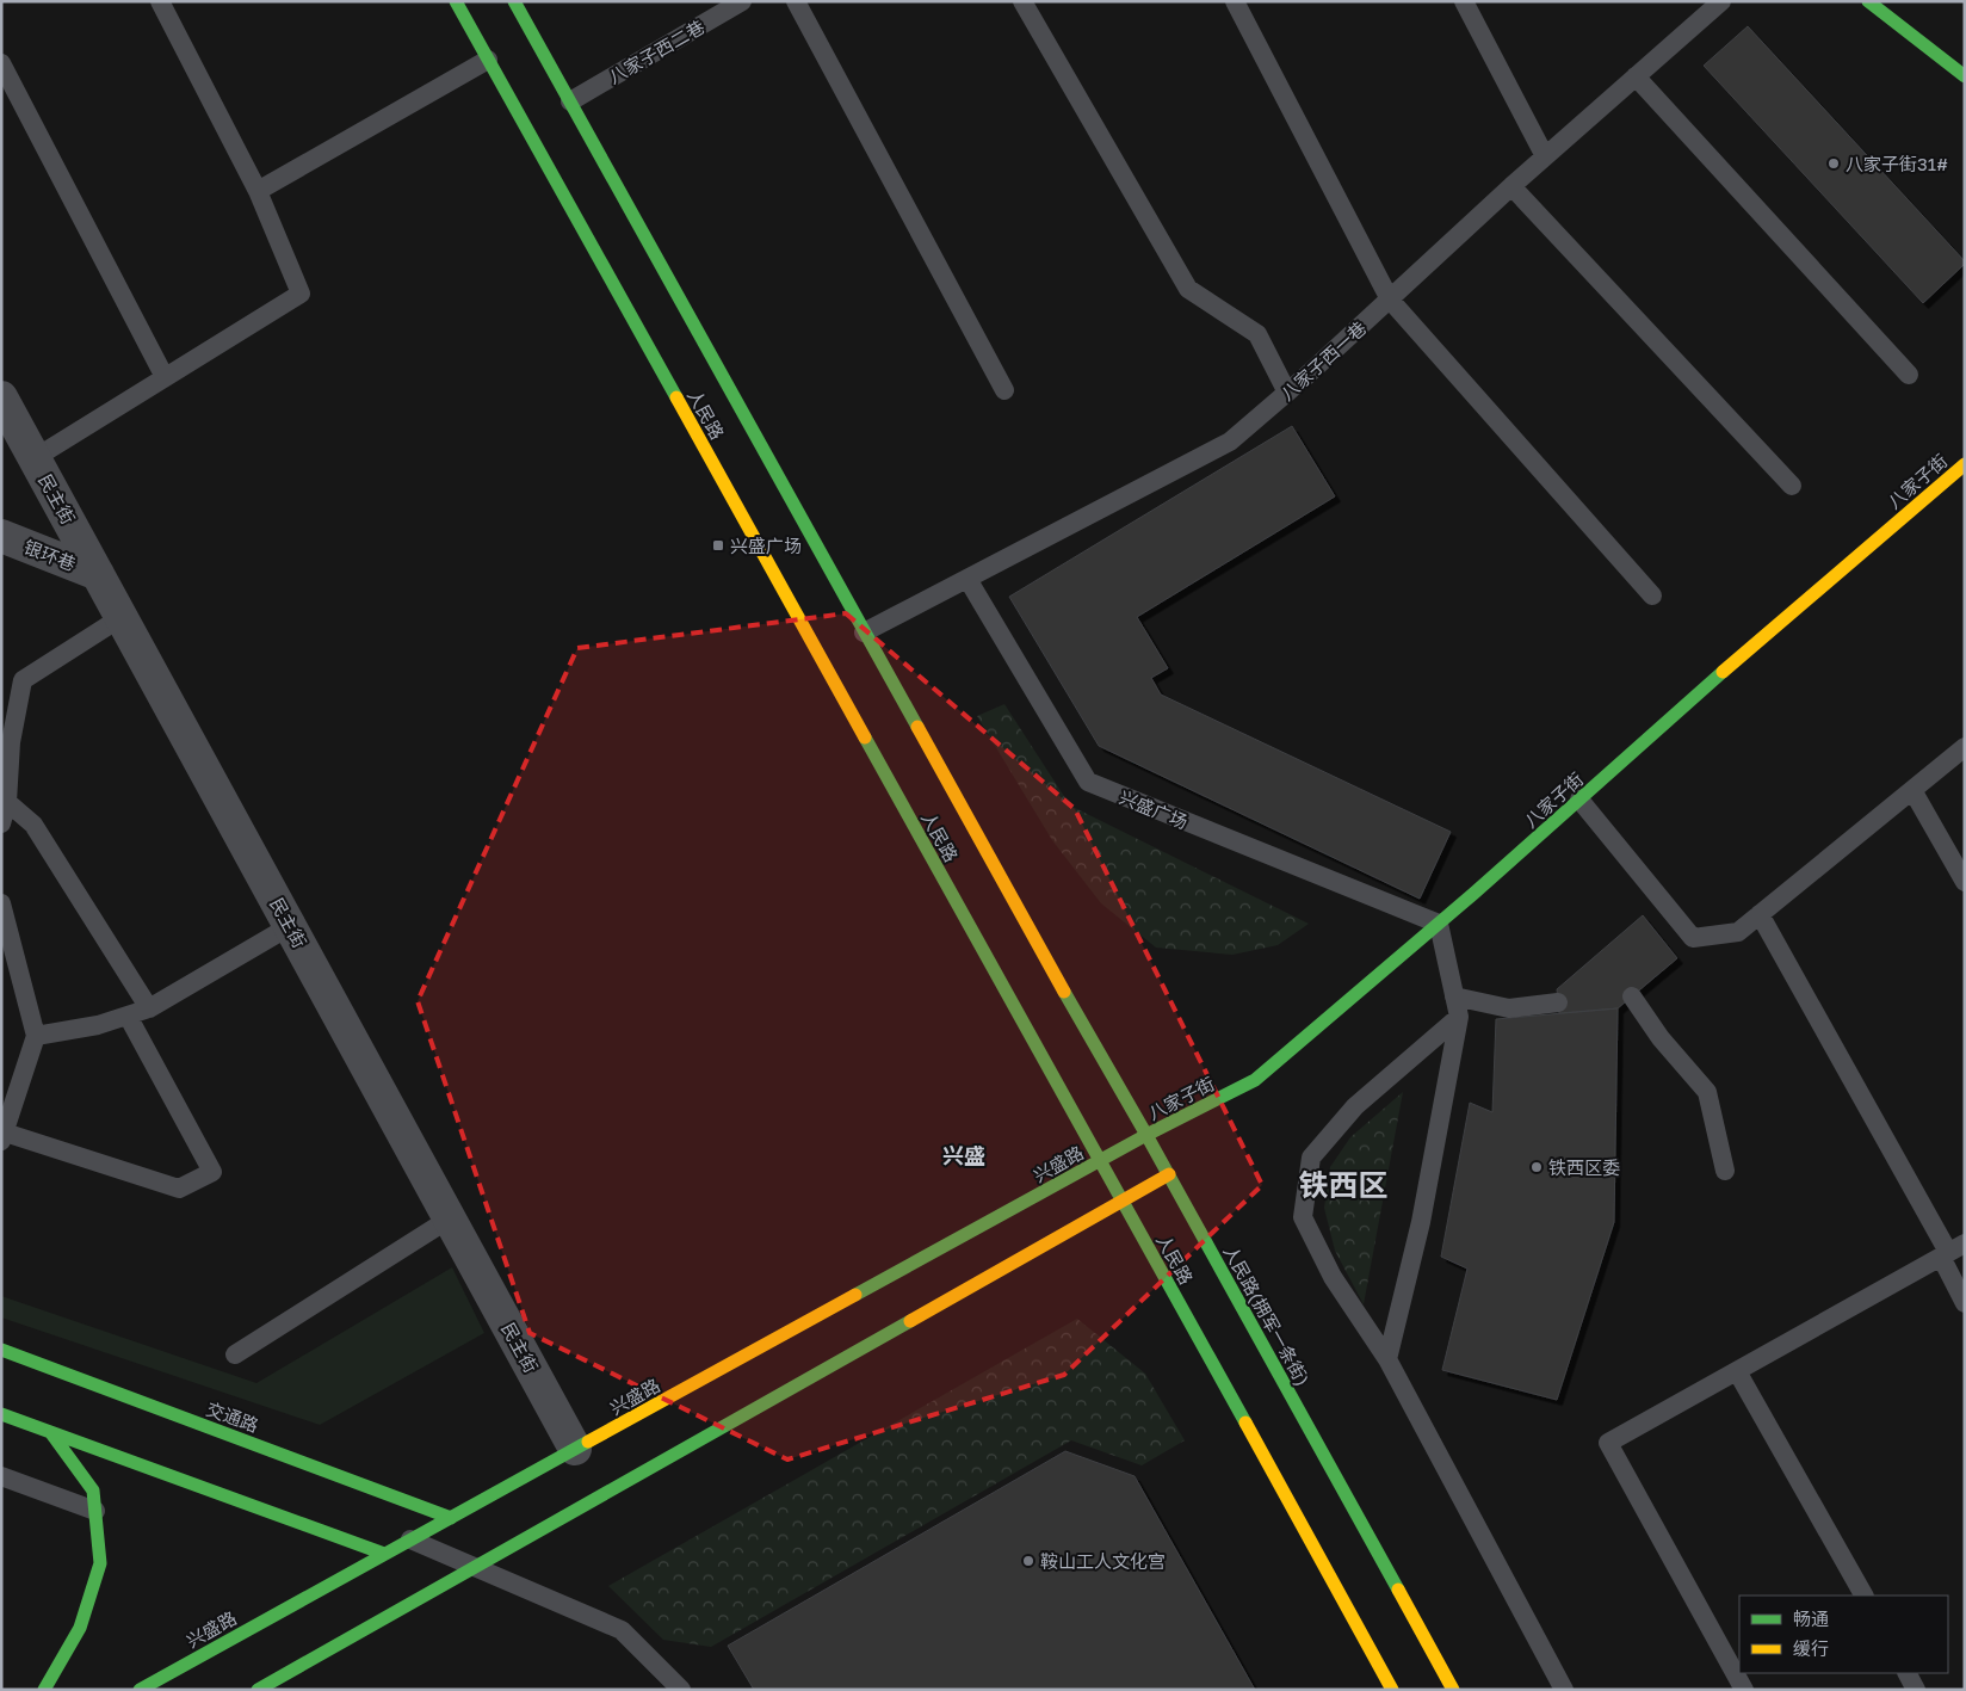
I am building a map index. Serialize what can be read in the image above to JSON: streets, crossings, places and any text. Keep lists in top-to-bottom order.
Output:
{
  "streets": {
    "main road": [
      "人民路",
      "八家子街",
      "兴盛路",
      "人民路(拥军一条街)",
      "交通路"
    ],
    "street": ["民主街", "银环巷"],
    "lane": ["八家子西二巷", "八家子西一巷", "兴盛广场"]
  },
  "crossings": [
    ["八家子西二巷", "人民路"],
    ["八家子西一巷", "人民路"],
    ["八家子西一巷", "兴盛广场"],
    ["人民路", "兴盛路"],
    ["人民路", "人民路(拥军一条街)"],
    ["八家子街", "兴盛广场"],
    ["八家子街", "兴盛路"],
    ["八家子街", "人民路(拥军一条街)"],
    ["民主街", "银环巷"],
    ["民主街", "兴盛路"],
    ["兴盛路", "人民路(拥军一条街)"],
    ["兴盛路", "交通路"]
  ],
  "districts": ["兴盛", "铁西区"],
  "places": {
    "other": ["八家子街31#", "铁西区委", "鞍山工人文化宫"],
    "transit": ["兴盛广场"]
  },
  "legend": ["畅通", "缓行"]
}
